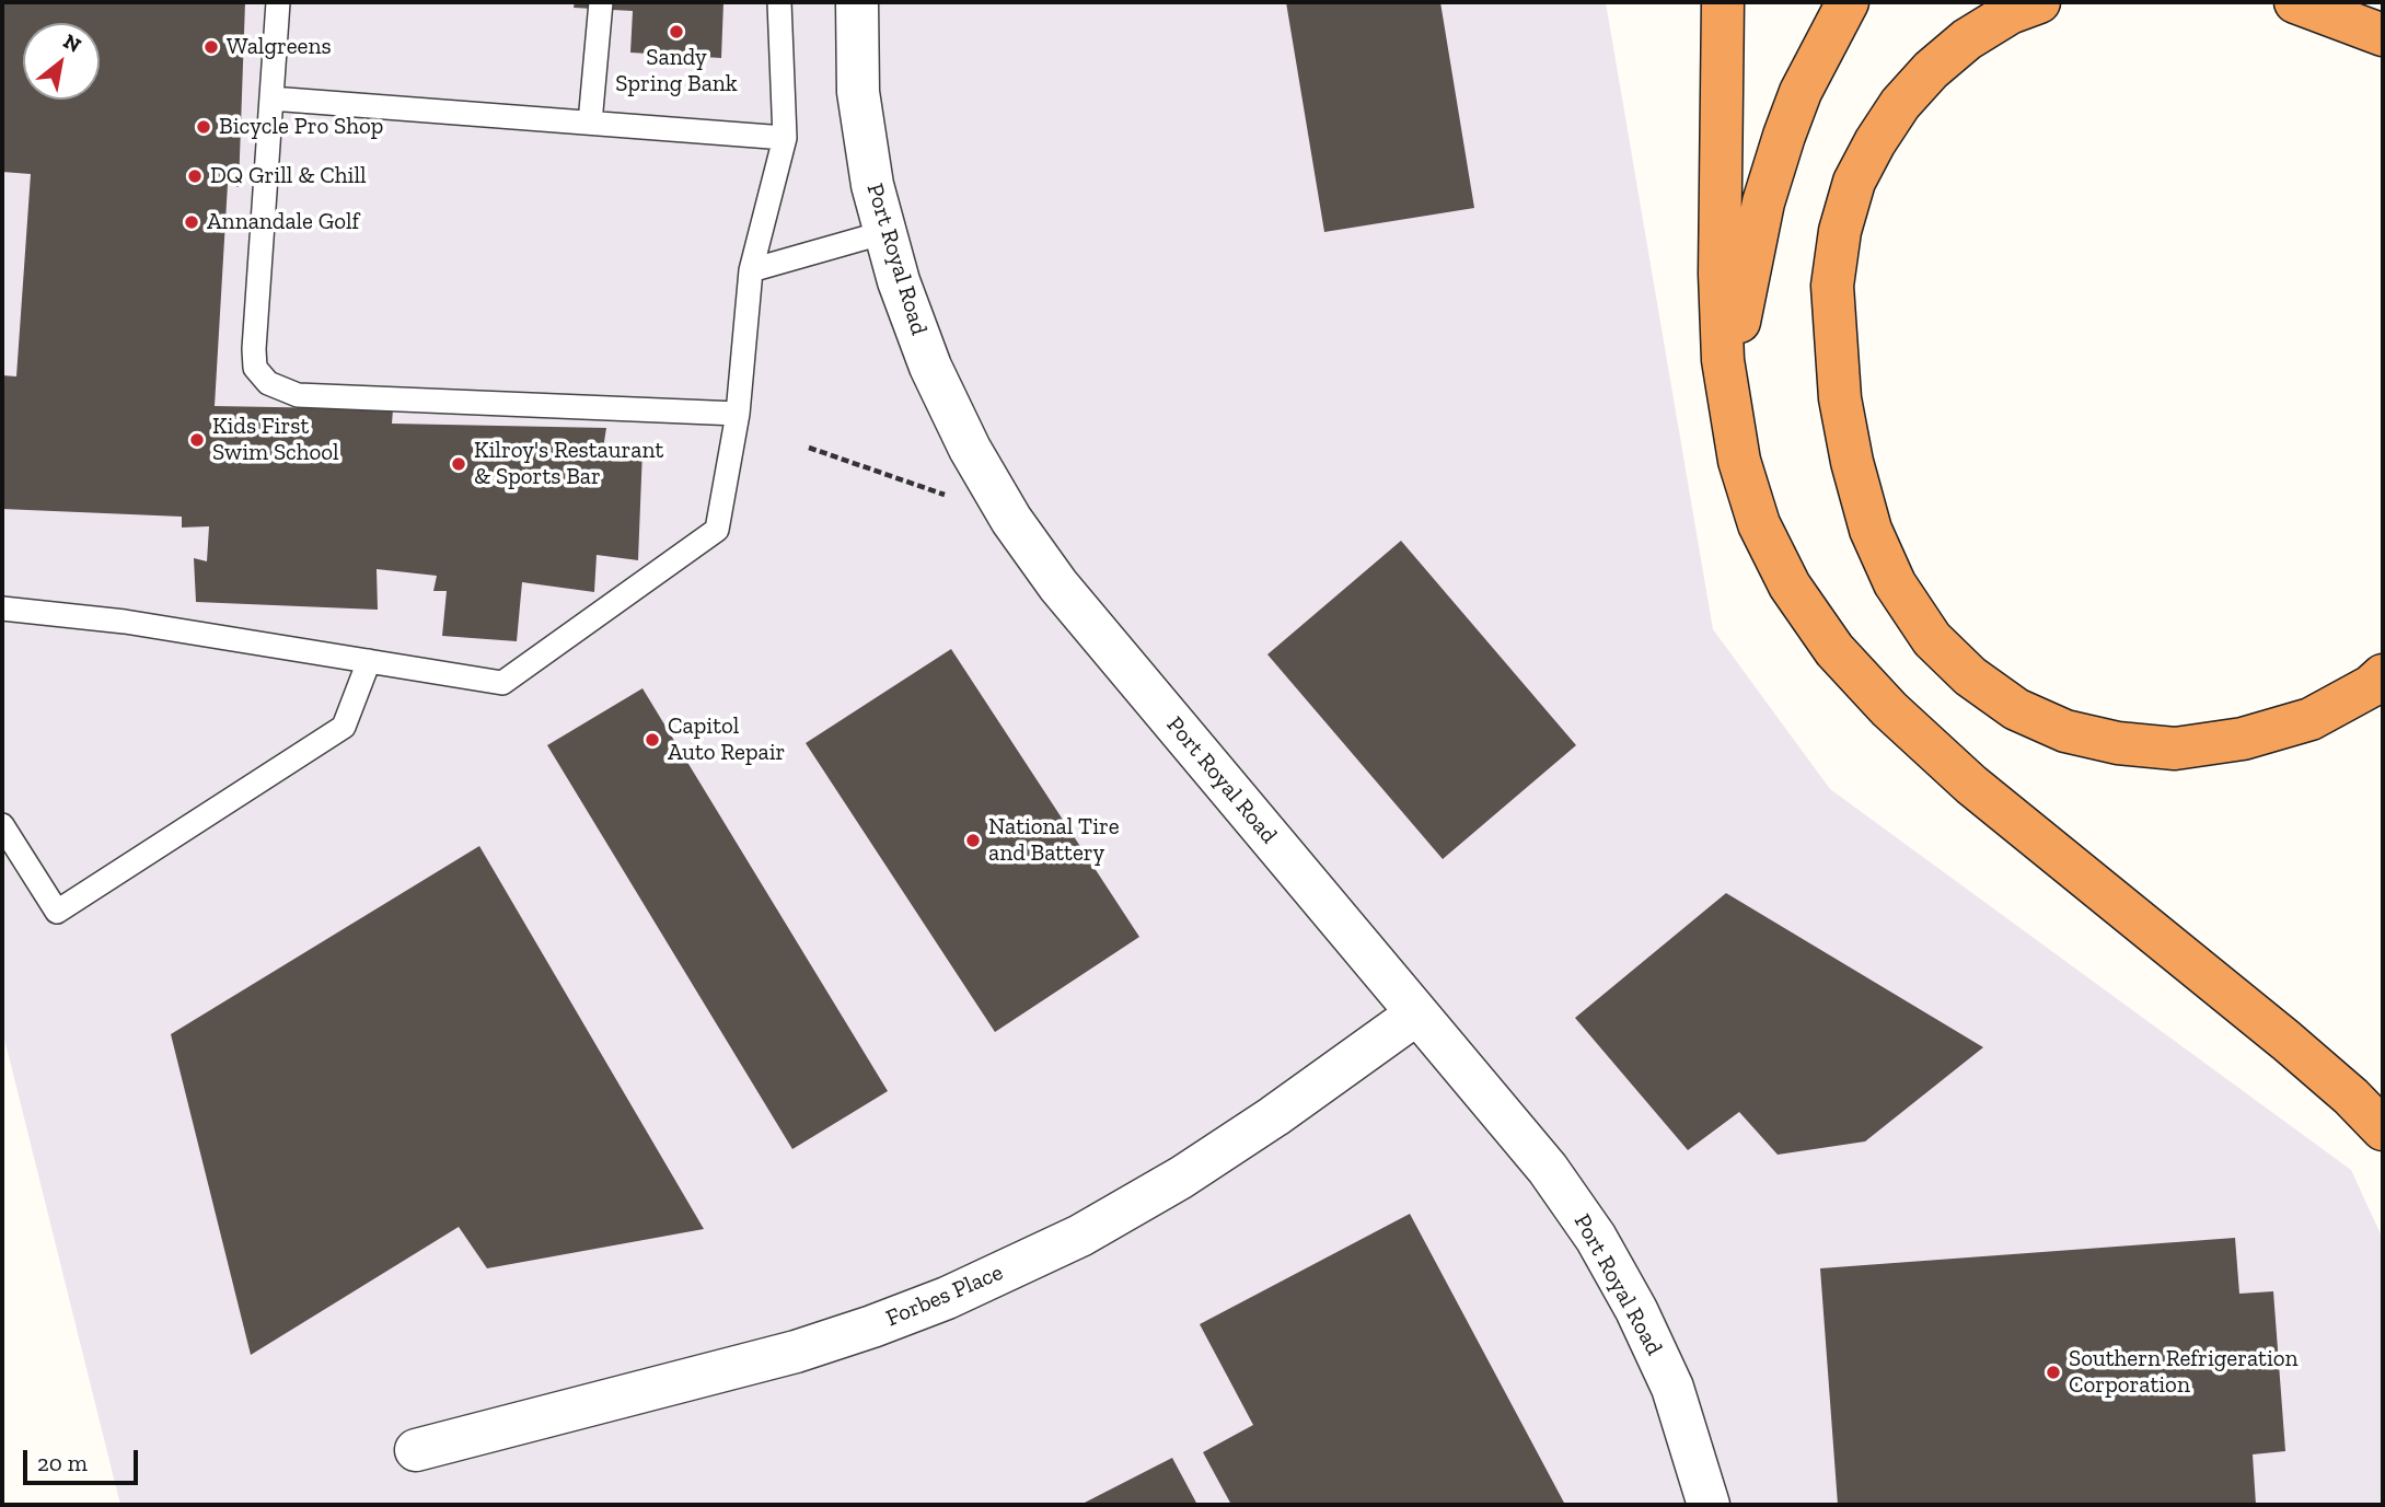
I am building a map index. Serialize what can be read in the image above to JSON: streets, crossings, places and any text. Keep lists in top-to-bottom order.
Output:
{
  "streets": {
    "street": ["Port Royal Road", "Forbes Place"]
  },
  "crossings": [
    ["Port Royal Road", "Forbes Place"]
  ],
  "places": [
    "Sandy Spring Bank",
    "Walgreens",
    "Bicycle Pro Shop",
    "DQ Grill & Chill",
    "Annandale Golf",
    "Kids First Swim School",
    "Kilroy's Restaurant & Sports Bar",
    "Capitol Auto Repair",
    "National Tire and Battery",
    "Southern Refrigeration Corporation"
  ],
  "scale_bar": "20 m",
  "north": "top right"
}
